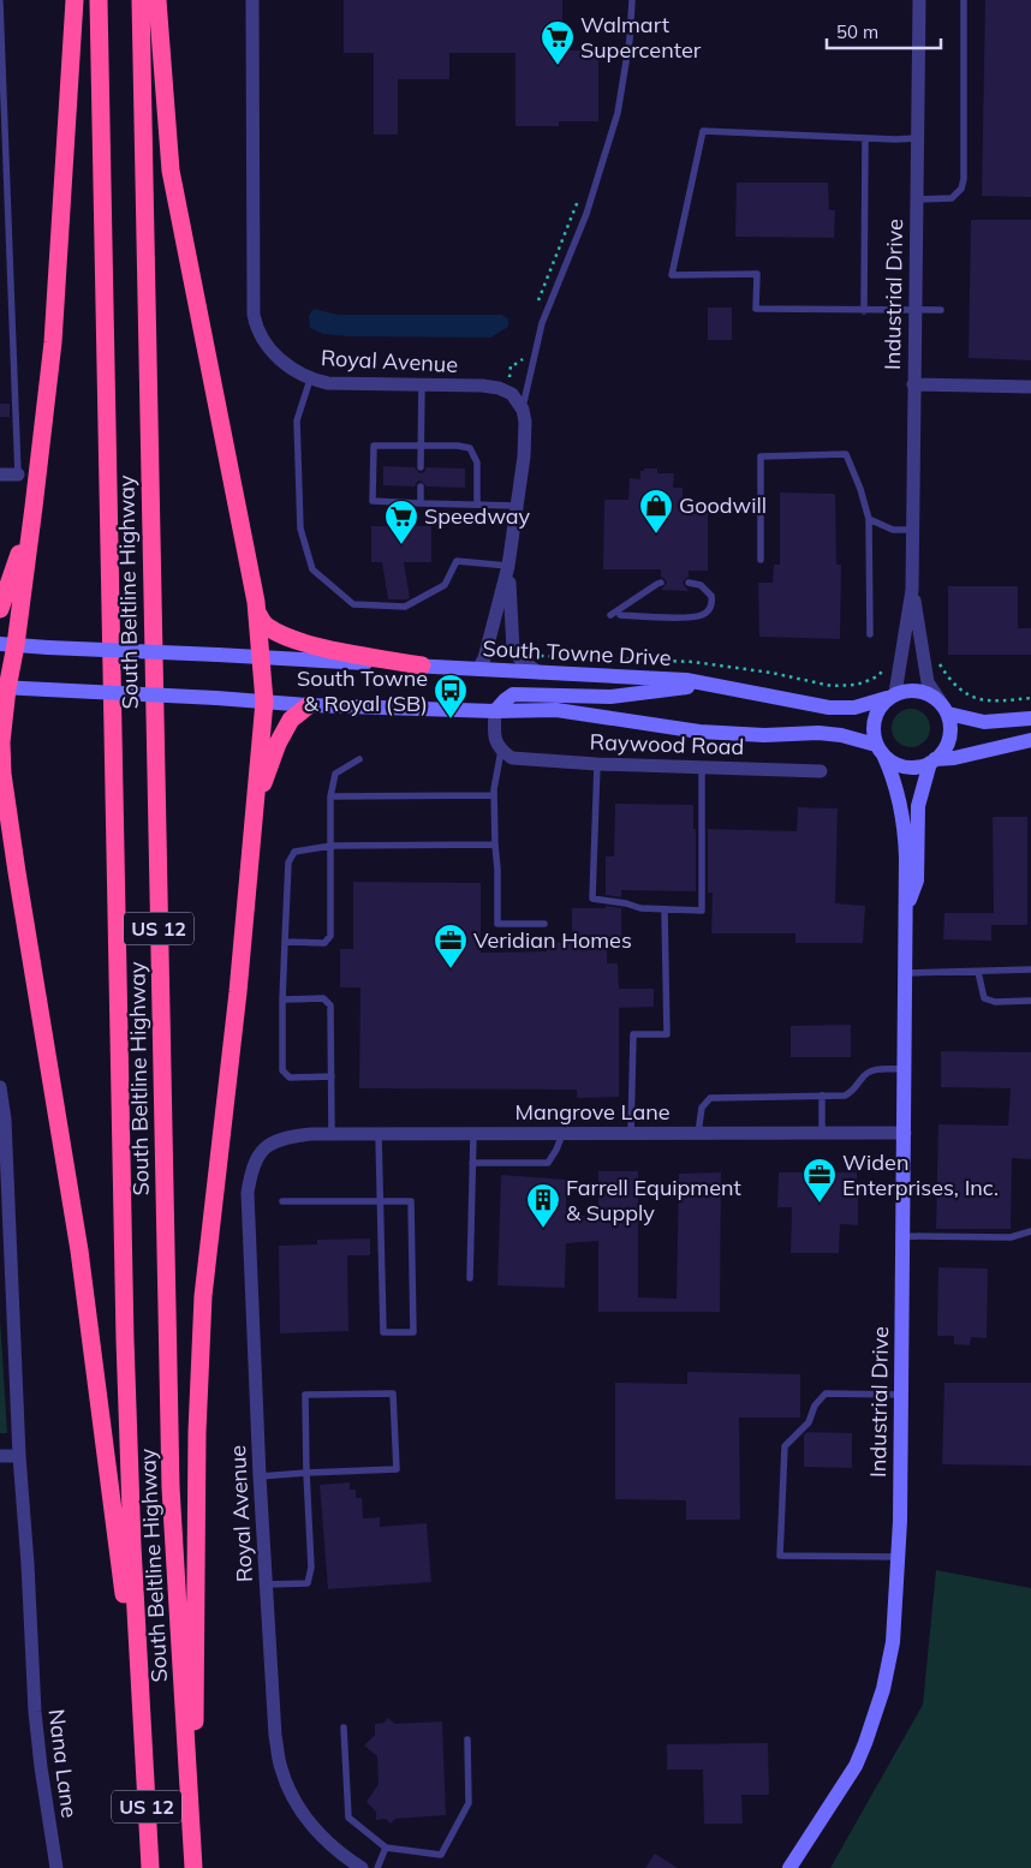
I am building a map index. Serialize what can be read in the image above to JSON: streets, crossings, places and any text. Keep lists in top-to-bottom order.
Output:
{
  "streets": {
    "highway": ["South Beltline Highway", "US 12"],
    "street": [
      "Industrial Drive",
      "Royal Avenue",
      "South Towne Drive",
      "Raywood Road",
      "Mangrove Lane",
      "Nana Lane"
    ]
  },
  "crossings": [
    ["Industrial Drive", "South Towne Drive"],
    ["Industrial Drive", "Mangrove Lane"],
    ["Royal Avenue", "Mangrove Lane"]
  ],
  "places": {
    "supermarket": ["Walmart Supercenter", "Speedway"],
    "shop": ["Goodwill"],
    "bus stop": ["South Towne & Royal (SB)"],
    "office": ["Veridian Homes", "Widen Enterprises, Inc."],
    "building": ["Farrell Equipment & Supply"]
  },
  "scale_bar": "50 m"
}
